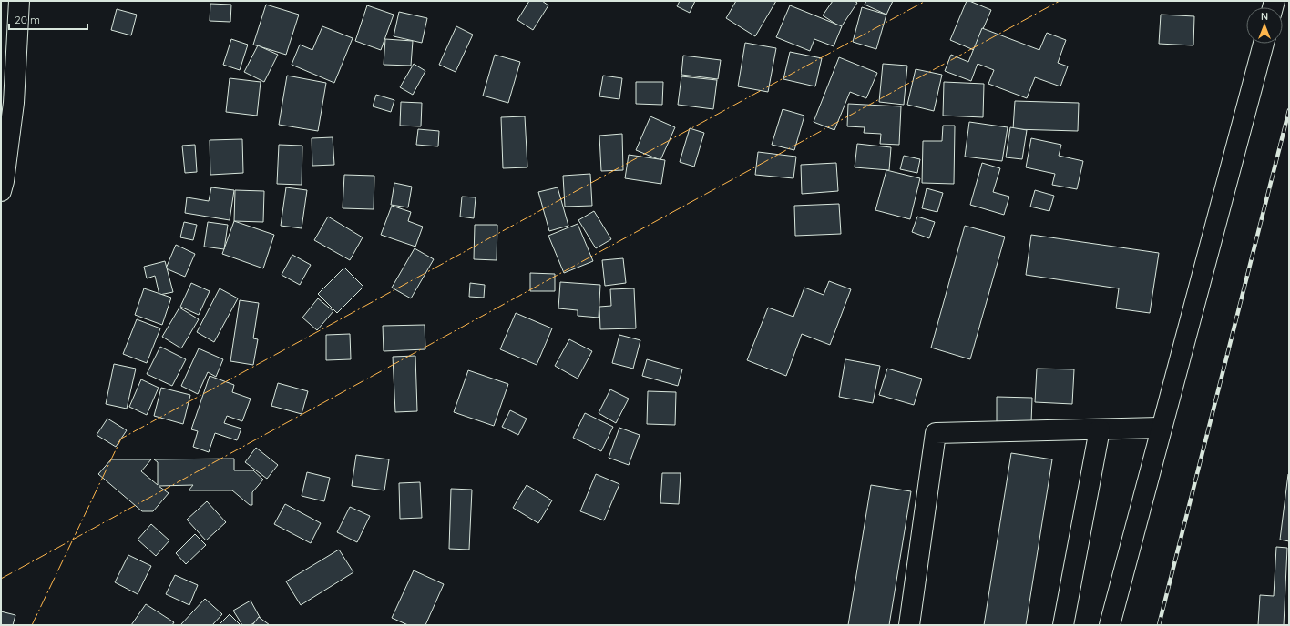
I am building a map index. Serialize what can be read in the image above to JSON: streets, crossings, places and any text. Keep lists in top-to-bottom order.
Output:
{
  "scale_bar": "20 m",
  "north": "top"
}
